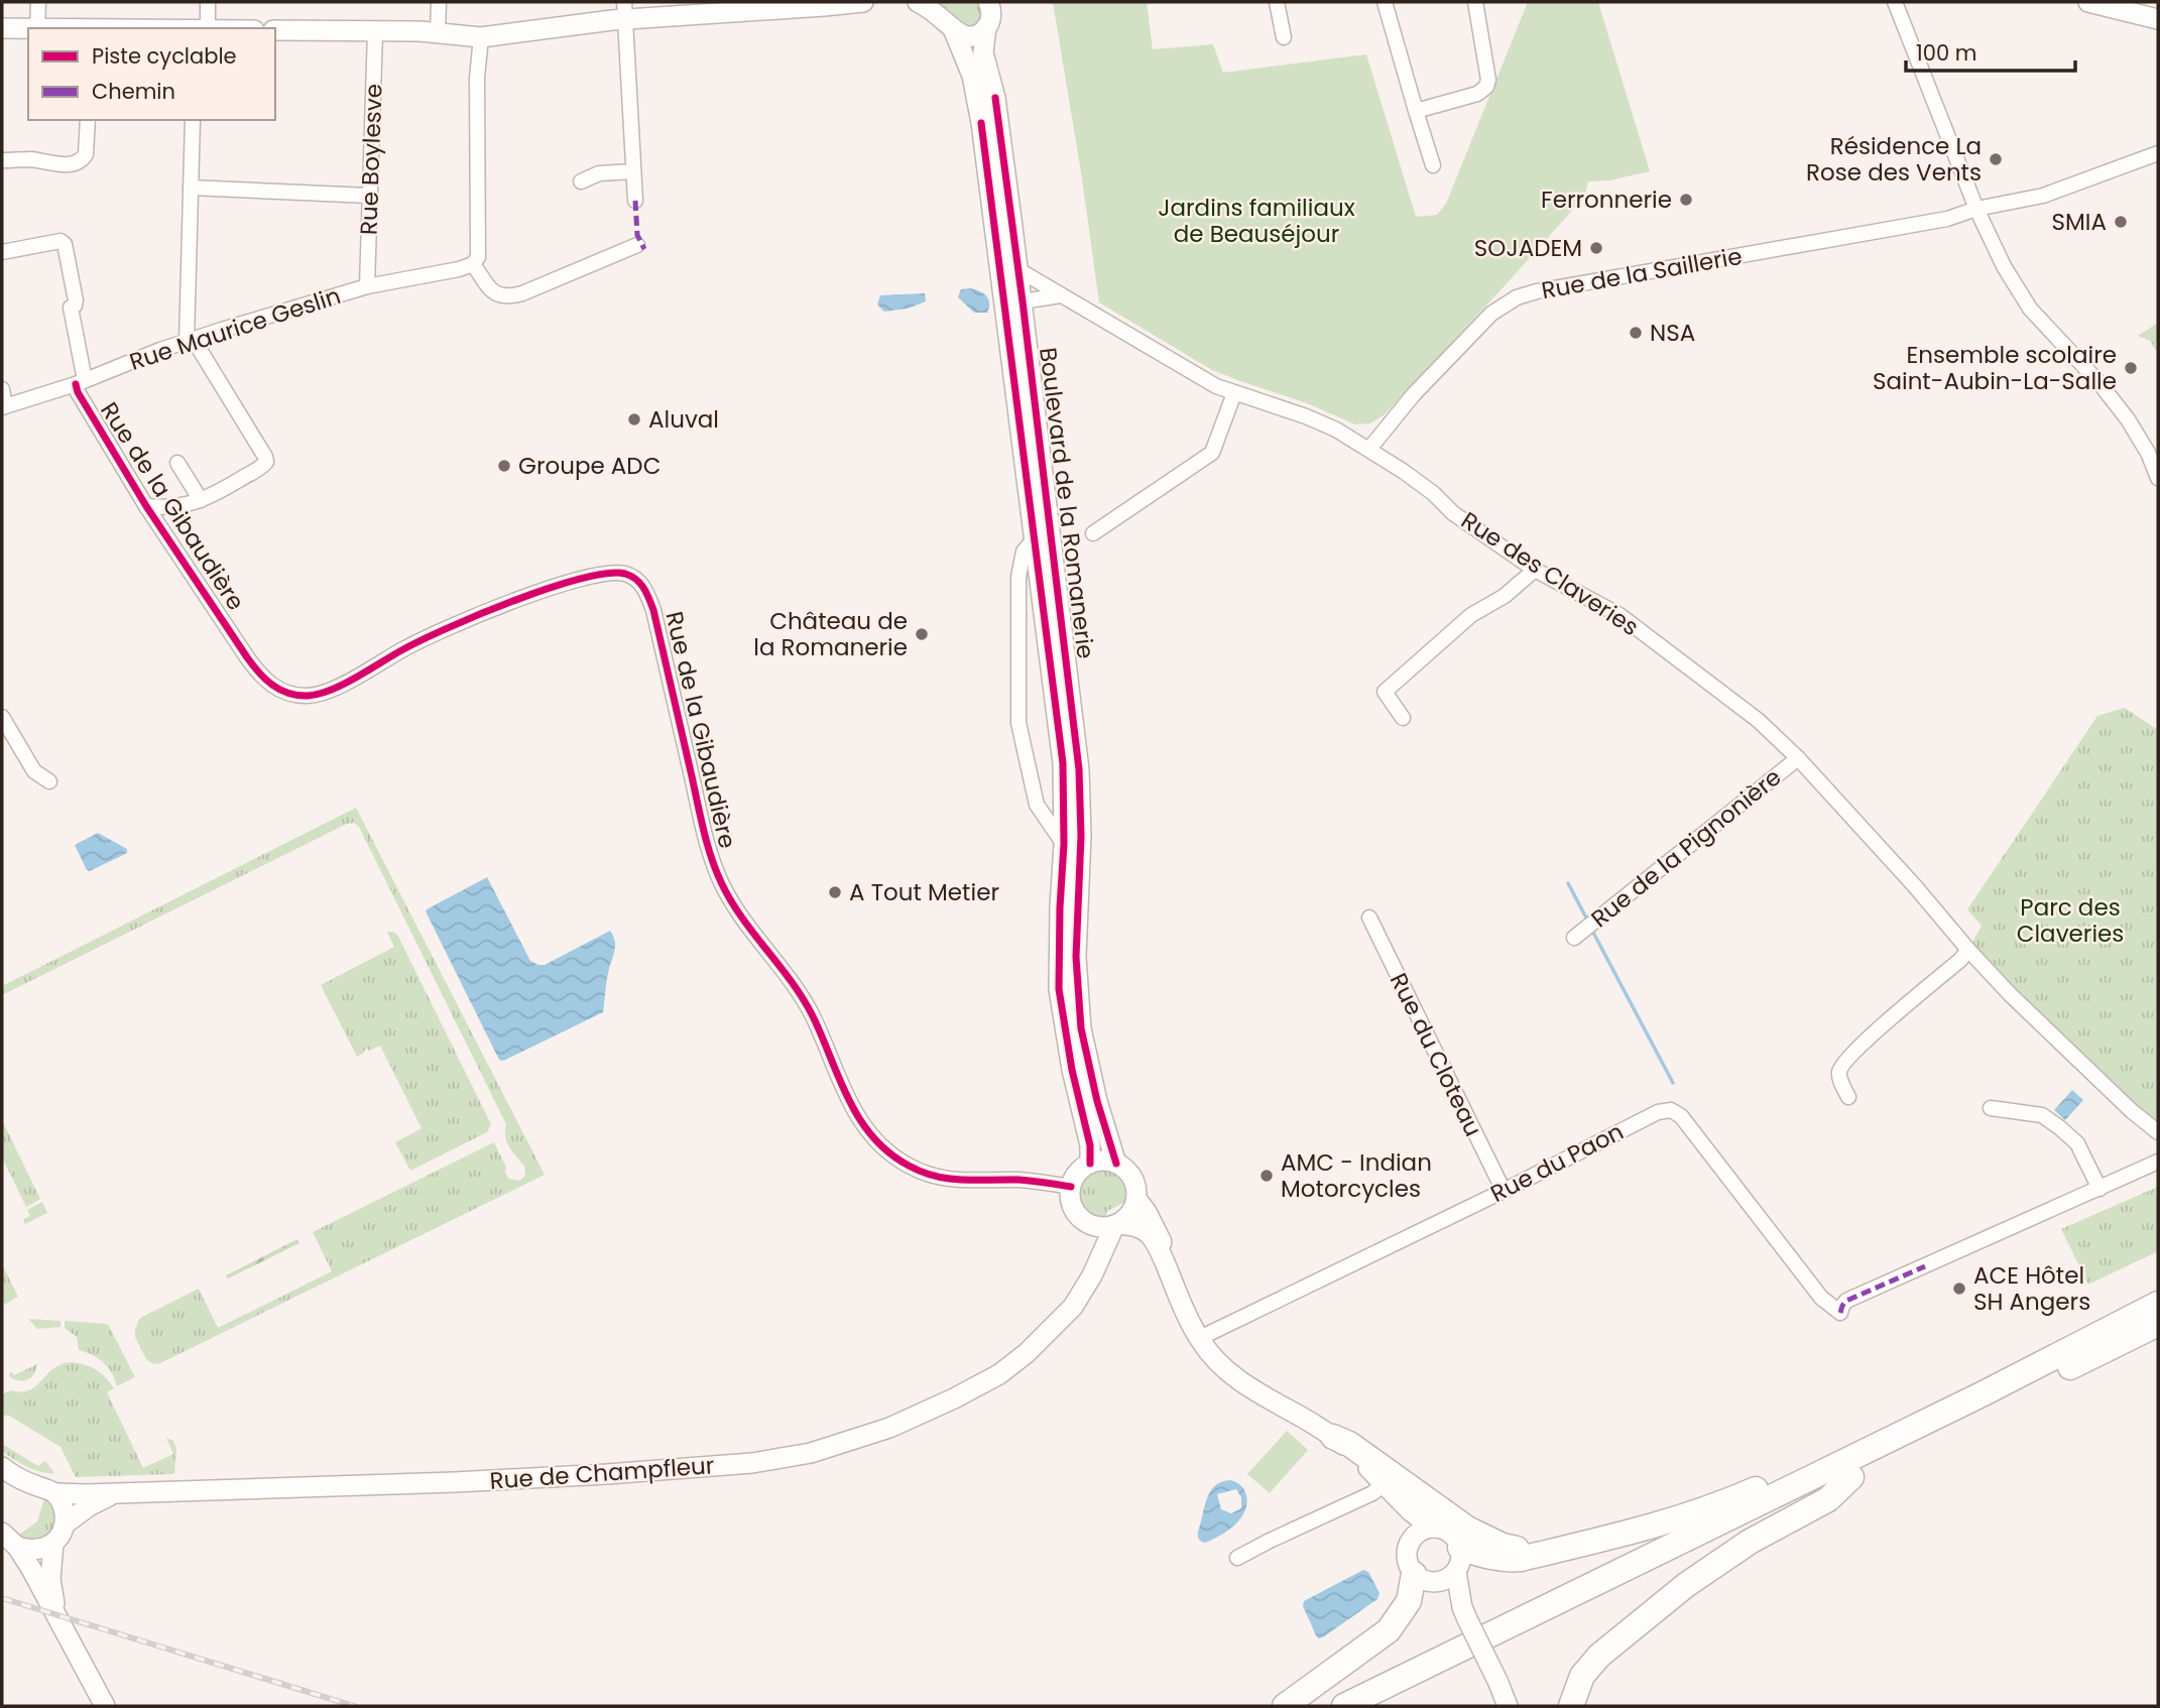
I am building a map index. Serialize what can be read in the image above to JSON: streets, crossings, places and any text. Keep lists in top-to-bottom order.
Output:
{
  "streets": {
    "street": [
      "Rue Boylesve",
      "Rue de la Saillerie",
      "Rue Maurice Geslin",
      "Boulevard de la Romanerie",
      "Rue de la Gibaudière",
      "Rue des Claveries",
      "Rue de la Pignonière",
      "Rue du Cloteau",
      "Rue du Paon",
      "Rue de Champfleur"
    ]
  },
  "crossings": [
    ["Rue Boylesve", "Rue Maurice Geslin"],
    ["Rue de la Saillerie", "Rue des Claveries"],
    ["Rue Maurice Geslin", "Rue de la Gibaudière"],
    ["Boulevard de la Romanerie", "Rue de la Gibaudière"],
    ["Boulevard de la Romanerie", "Rue des Claveries"],
    ["Boulevard de la Romanerie", "Rue de Champfleur"],
    ["Rue de la Gibaudière", "Rue de Champfleur"],
    ["Rue des Claveries", "Rue de la Pignonière"],
    ["Rue du Cloteau", "Rue du Paon"]
  ],
  "parks": ["Jardins familiaux de Beauséjour", "Parc des Claveries"],
  "places": [
    "Résidence La Rose des Vents",
    "Ferronnerie",
    "SMIA",
    "SOJADEM",
    "NSA",
    "Ensemble scolaire Saint-Aubin-La-Salle",
    "Aluval",
    "Groupe ADC",
    "Château de la Romanerie",
    "A Tout Metier",
    "AMC - Indian Motorcycles",
    "ACE Hôtel SH Angers"
  ],
  "legend": ["Piste cyclable", "Chemin"],
  "scale_bar": "100 m"
}
